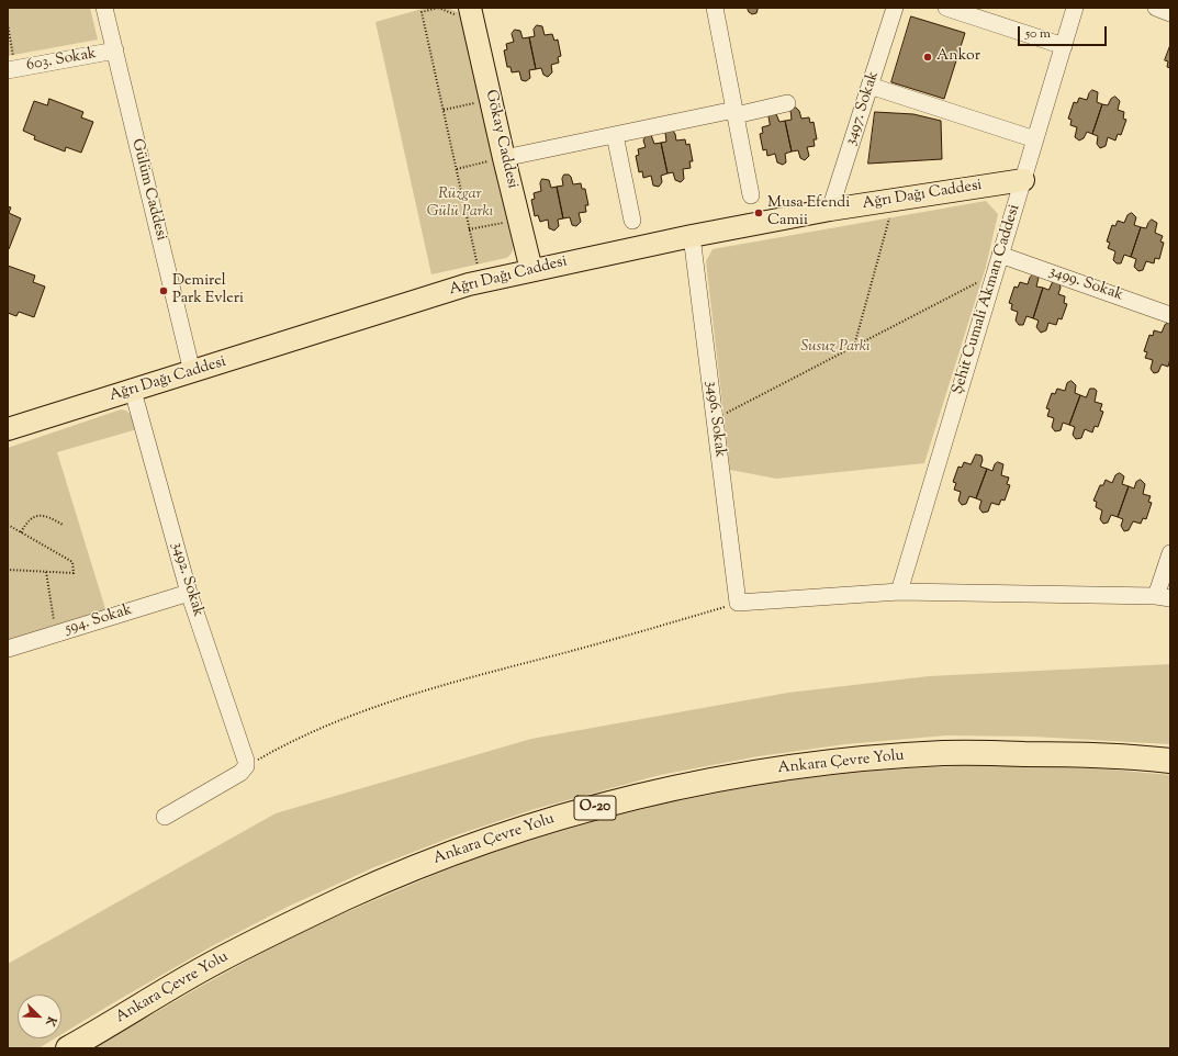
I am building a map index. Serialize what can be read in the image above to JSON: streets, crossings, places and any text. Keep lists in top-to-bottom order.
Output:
{
  "streets": {
    "highway": ["Ankara Çevre Yolu", "O-20"],
    "main road": ["Gökay Caddesi", "Ağrı Dağı Caddesi"],
    "street": [
      "603. Sokak",
      "3497. Sokak",
      "Gülüm Caddesi",
      "3499. Sokak",
      "Şehit Cumali Akman Caddesi",
      "3496. Sokak",
      "3492. Sokak",
      "594. Sokak"
    ]
  },
  "crossings": [
    ["603. Sokak", "Gülüm Caddesi"],
    ["3497. Sokak", "Ağrı Dağı Caddesi"],
    ["Gökay Caddesi", "Ağrı Dağı Caddesi"],
    ["Gülüm Caddesi", "Ağrı Dağı Caddesi"],
    ["Ağrı Dağı Caddesi", "Şehit Cumali Akman Caddesi"],
    ["Ağrı Dağı Caddesi", "3496. Sokak"],
    ["Ağrı Dağı Caddesi", "3492. Sokak"],
    ["3499. Sokak", "Şehit Cumali Akman Caddesi"],
    ["3492. Sokak", "594. Sokak"]
  ],
  "parks": ["Rüzgar Gülü Parkı", "Susuz Parkı"],
  "places": ["Ankor", "Musa Efendi Camii", "Demirel Park Evleri"],
  "scale_bar": "50 m",
  "north": "bottom right"
}
